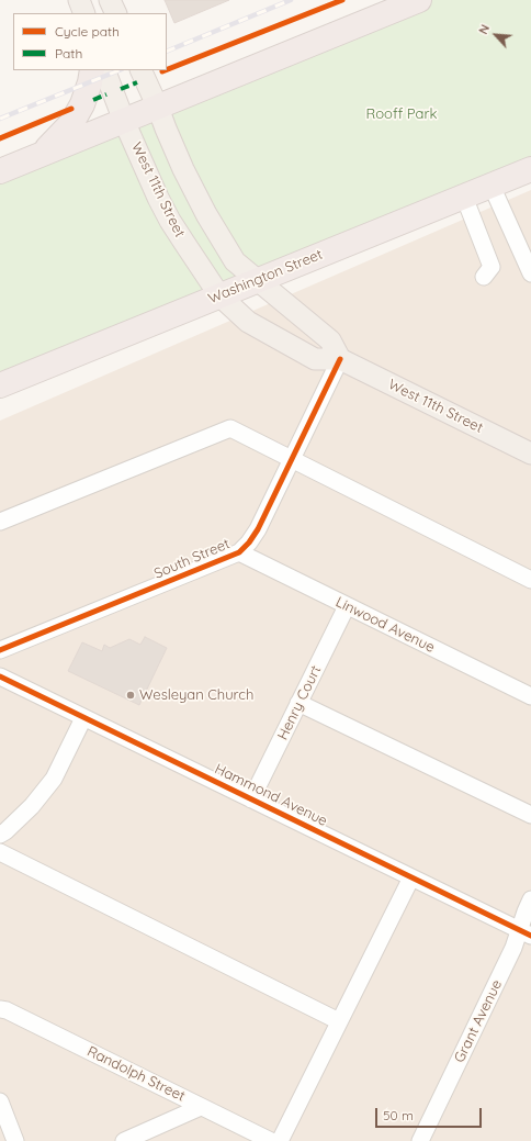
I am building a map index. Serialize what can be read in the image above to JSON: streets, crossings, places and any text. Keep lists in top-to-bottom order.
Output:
{
  "streets": {
    "highway": ["Washington Street"],
    "main road": ["West 11th Street"],
    "street": [
      "South Street",
      "Linwood Avenue",
      "Henry Court",
      "Hammond Avenue",
      "Grant Avenue",
      "Randolph Street"
    ]
  },
  "crossings": [
    ["West 11th Street", "Washington Street"],
    ["West 11th Street", "South Street"],
    ["South Street", "Linwood Avenue"],
    ["Linwood Avenue", "Henry Court"],
    ["Henry Court", "Hammond Avenue"],
    ["Hammond Avenue", "Grant Avenue"]
  ],
  "parks": ["Rooff Park"],
  "places": ["Wesleyan Church"],
  "legend": ["Cycle path", "Path"],
  "scale_bar": "50 m",
  "north": "top left"
}
